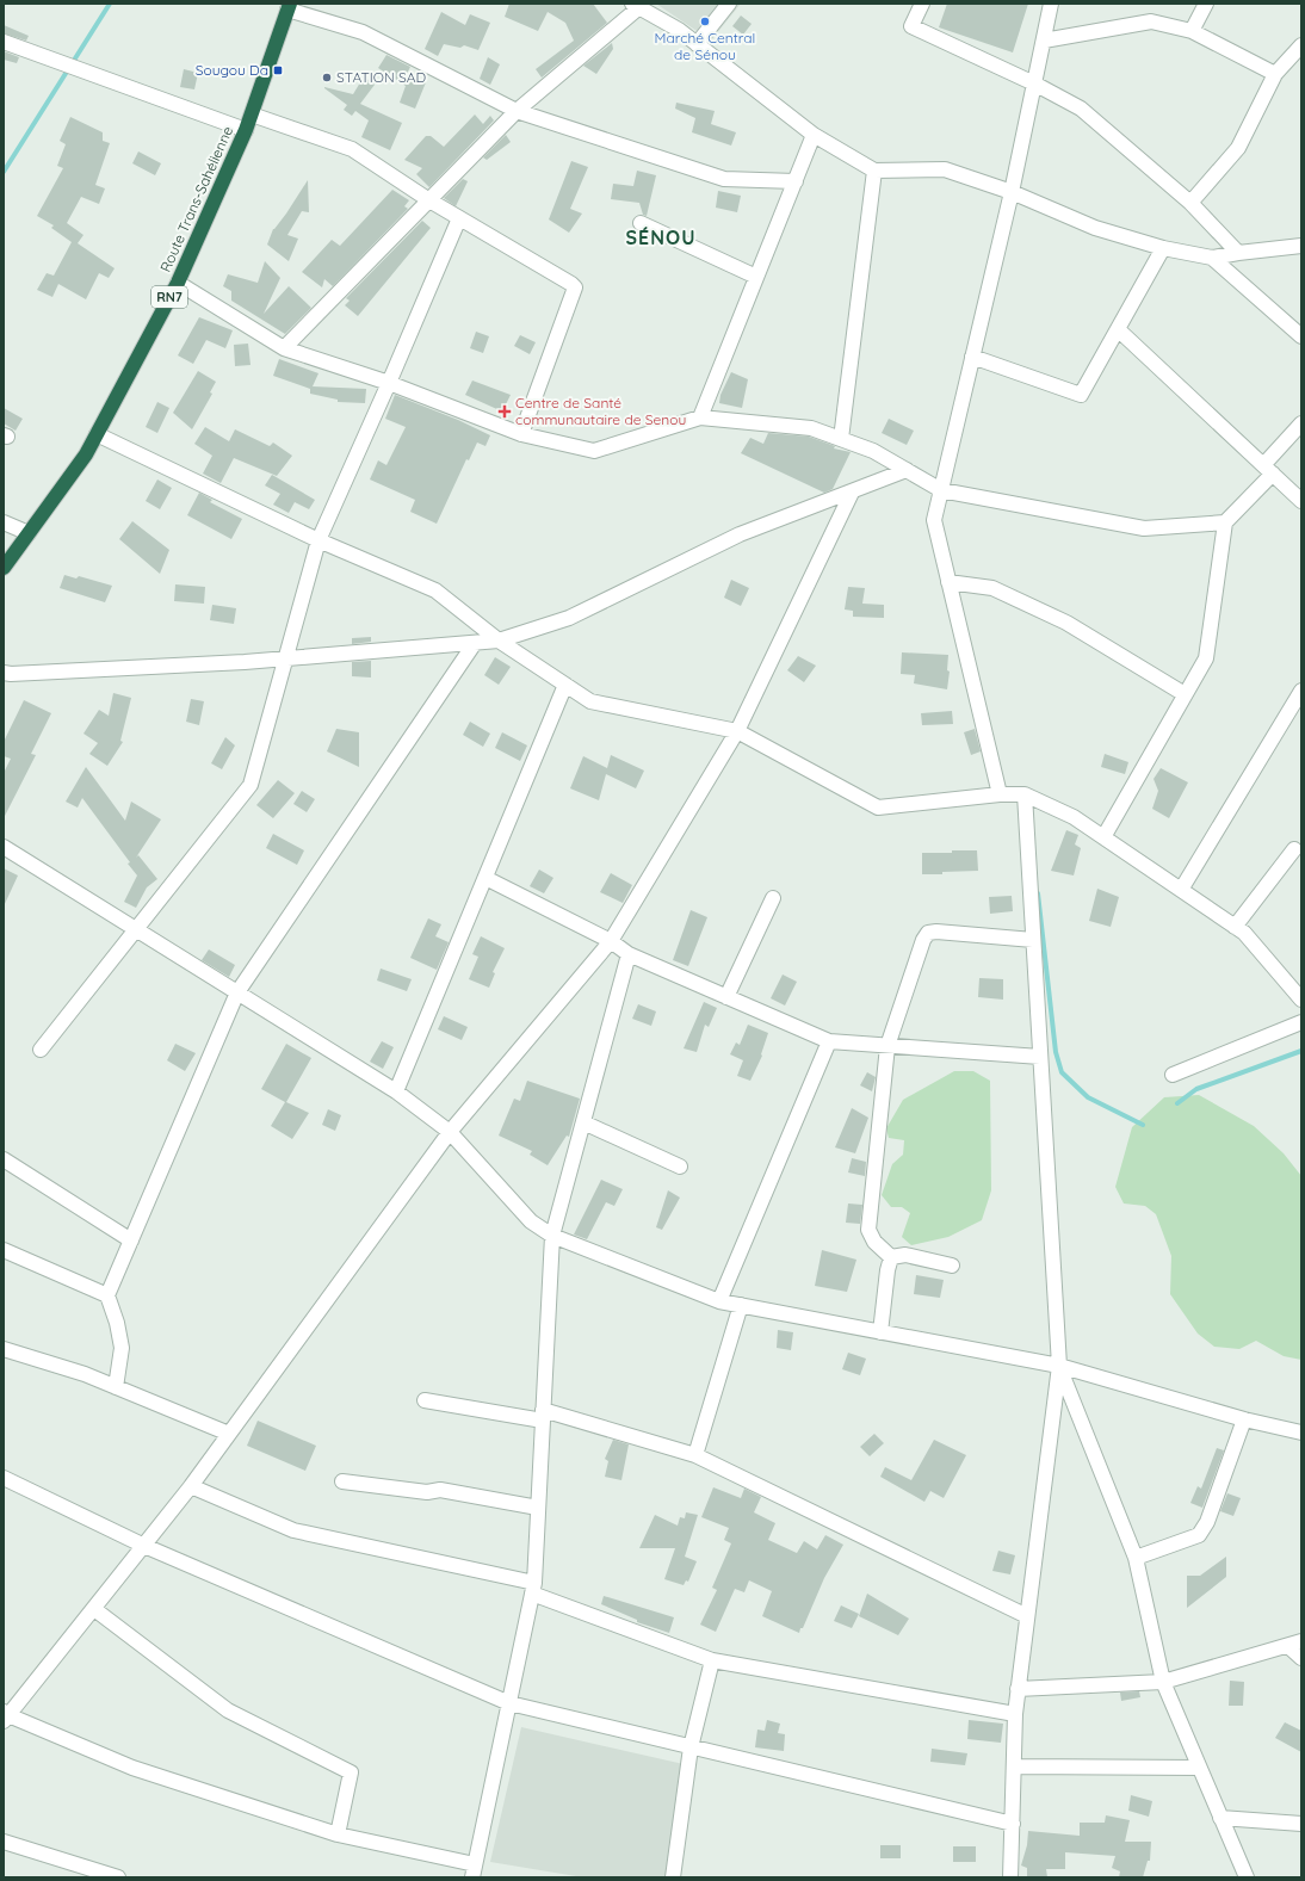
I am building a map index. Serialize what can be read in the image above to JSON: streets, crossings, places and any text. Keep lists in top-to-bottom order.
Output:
{
  "streets": {
    "highway": ["Route Trans-Sahélienne", "RN7"]
  },
  "districts": ["SÉNOU"],
  "places": {
    "other": ["Marché Central de Sénou", "STATION SAD"],
    "transit": ["Sougou Da"],
    "health": ["Centre de Santé communautaire de Senou"]
  }
}
